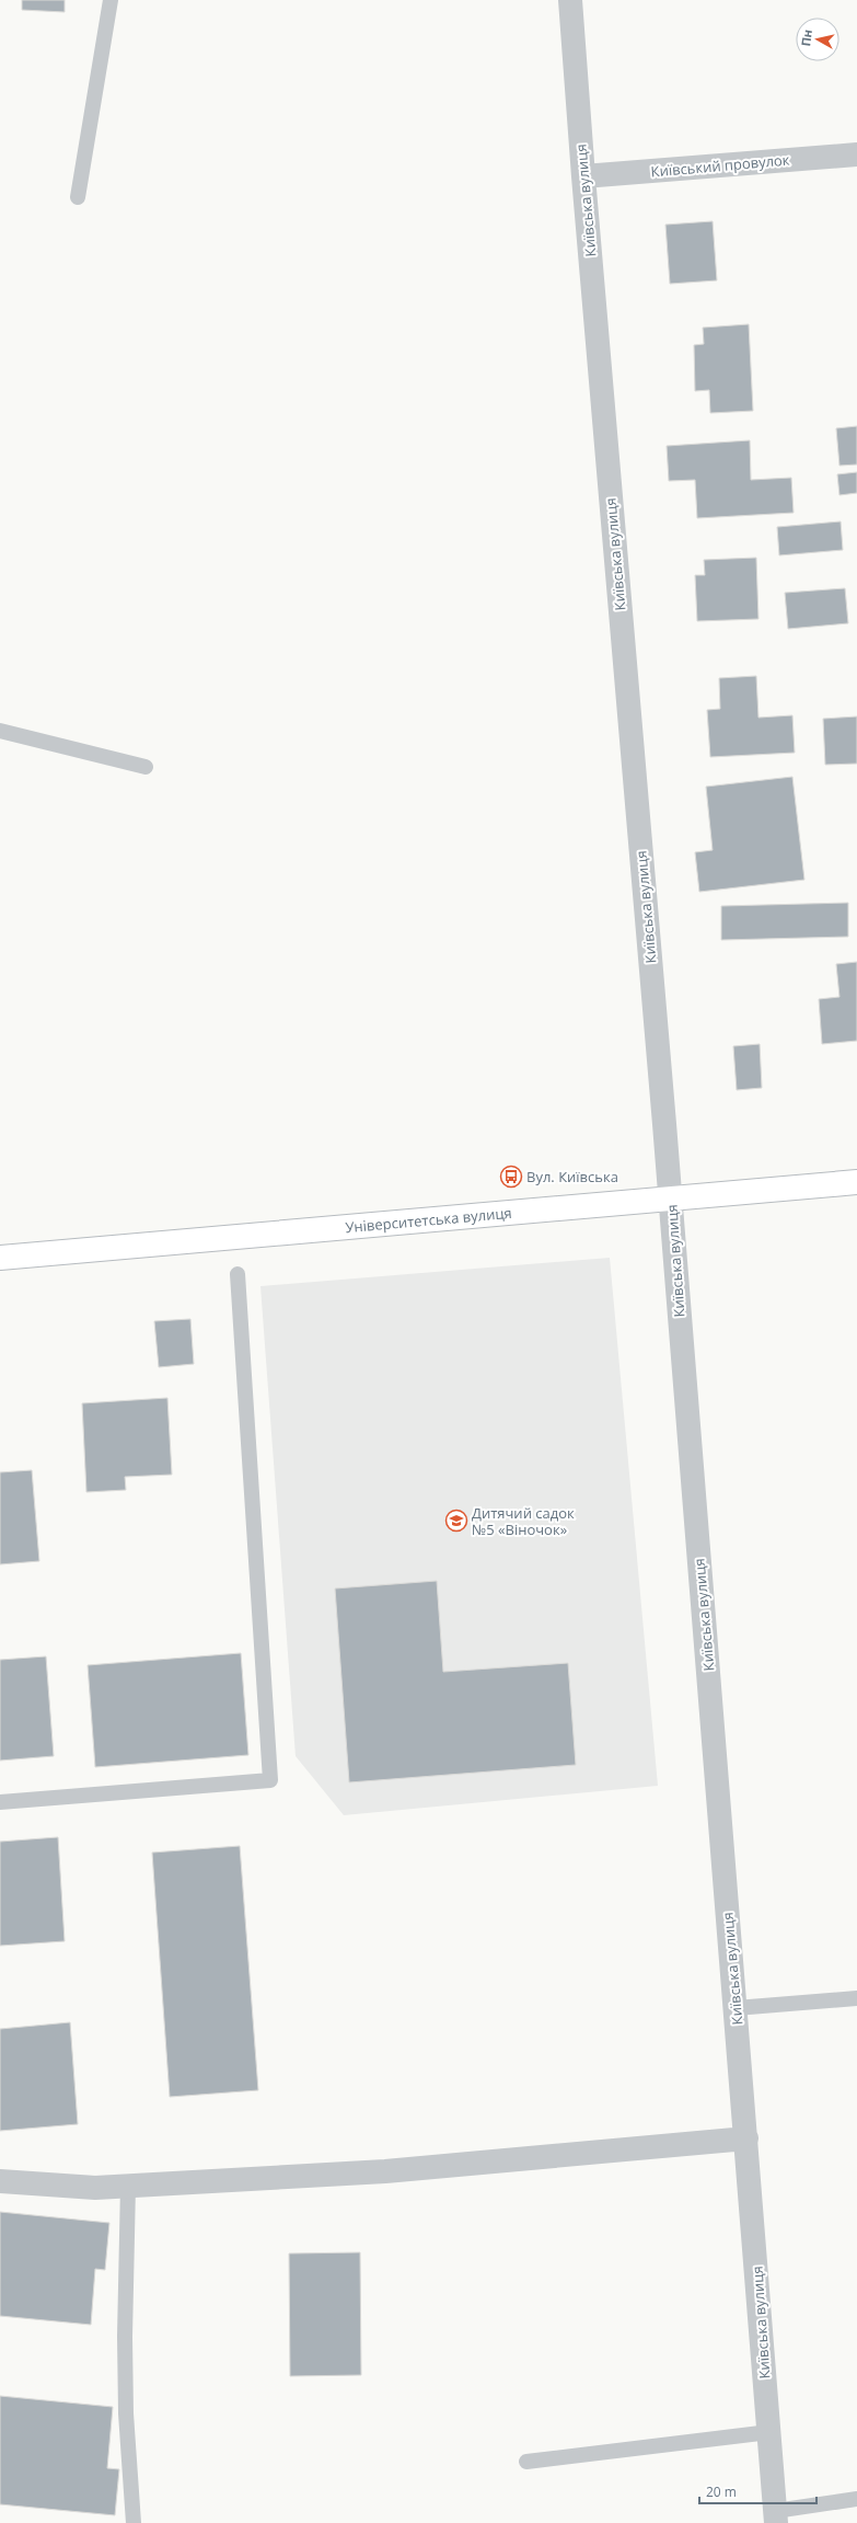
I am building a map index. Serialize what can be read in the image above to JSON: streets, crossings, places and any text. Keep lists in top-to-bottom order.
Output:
{
  "streets": {
    "main road": ["Університетська вулиця"],
    "street": ["Київський провулок", "Київська вулиця"]
  },
  "crossings": [
    ["Київський провулок", "Київська вулиця"],
    ["Київська вулиця", "Університетська вулиця"]
  ],
  "places": {
    "bus stop": ["Вул. Київська"],
    "school or university": ["Дитячий садок №5 «Віночок»"]
  },
  "scale_bar": "20 m",
  "north": "left"
}
